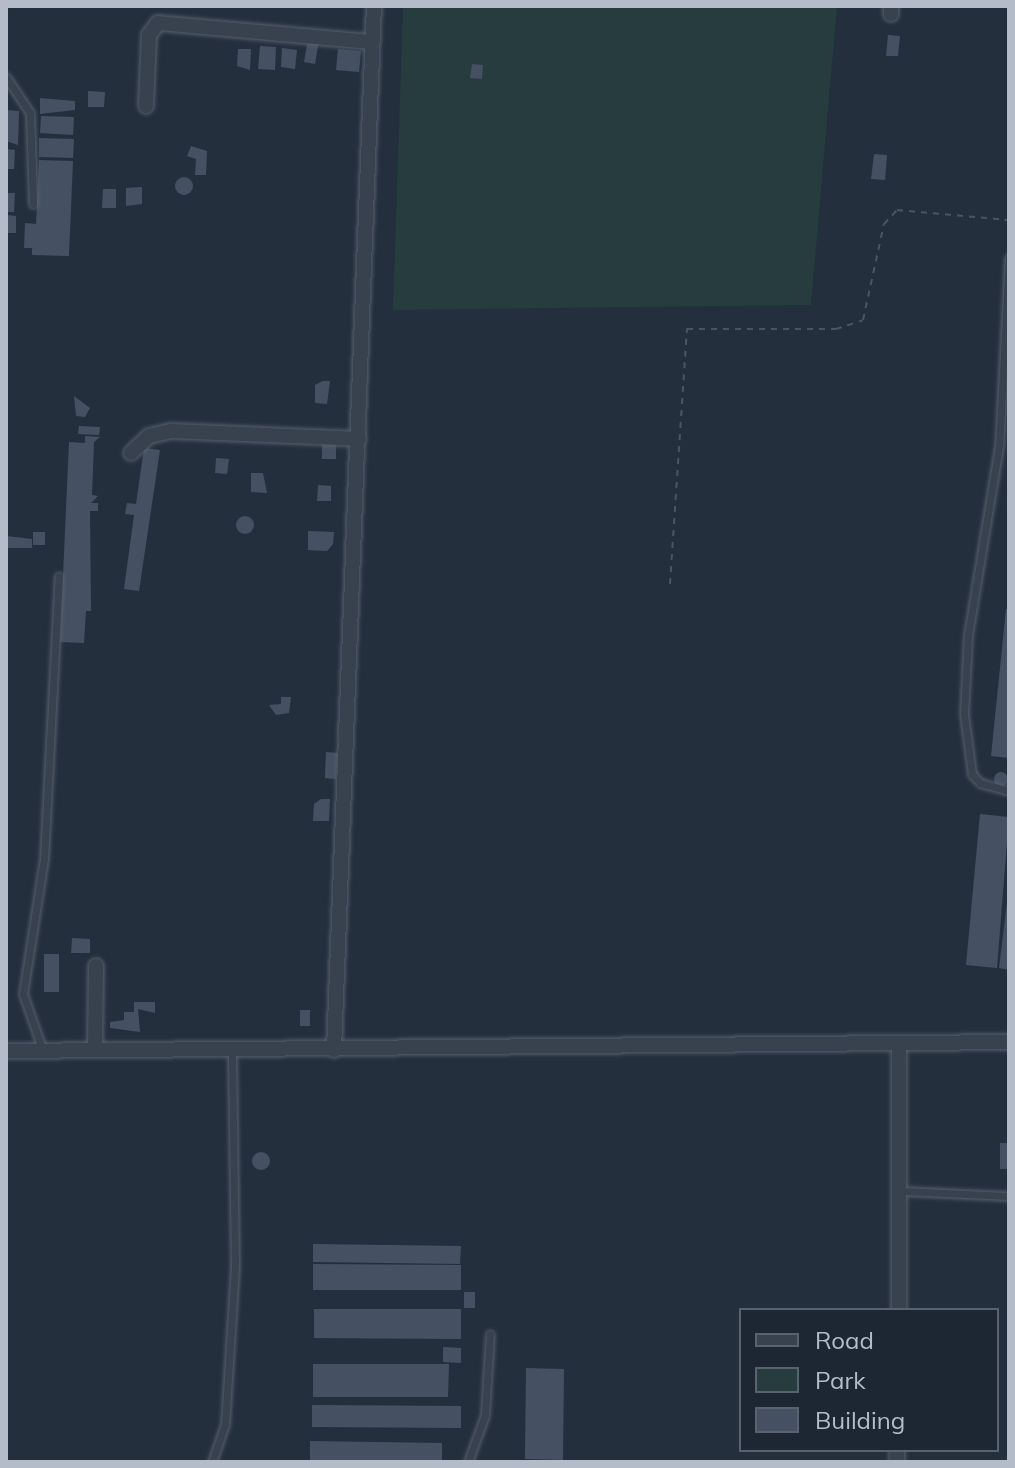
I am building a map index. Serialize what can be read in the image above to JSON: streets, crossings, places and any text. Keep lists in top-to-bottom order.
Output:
{
  "legend": ["Road", "Park", "Building"]
}
